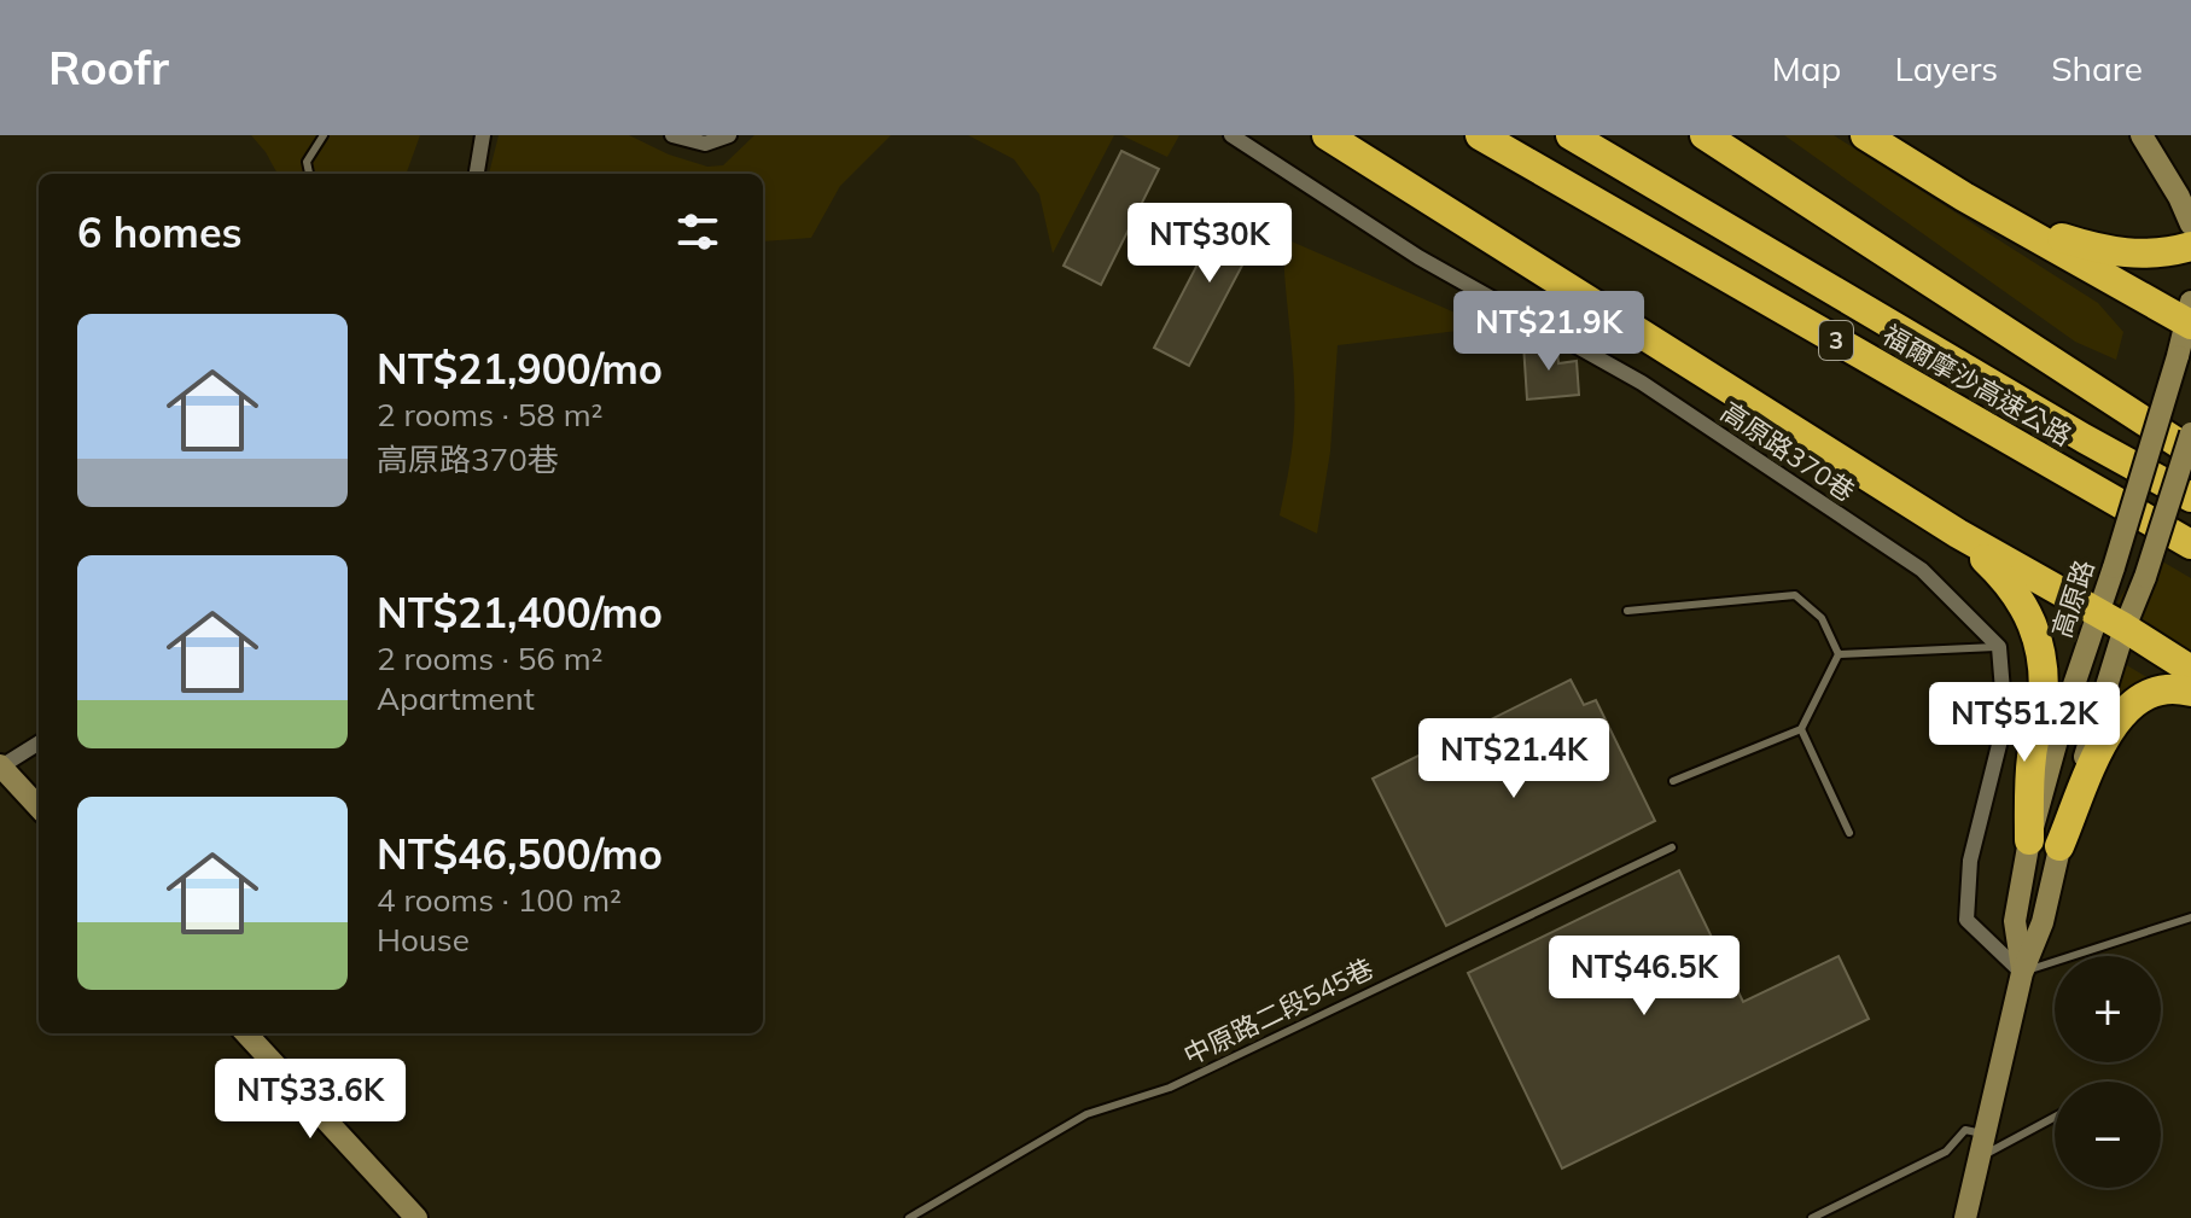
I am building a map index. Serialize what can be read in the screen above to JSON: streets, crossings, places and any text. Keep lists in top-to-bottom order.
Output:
{
  "streets": {
    "highway": ["3", "福爾摩沙高速公路"],
    "street": ["高原路370巷", "高原路"],
    "lane": ["中原路二段545巷"]
  },
  "page": {
    "header": "Roofr",
    "nav": ["Map", "Layers", "Share"],
    "heading": "6 homes",
    "price": [
      "NT$30K",
      "NT$21.9K",
      "NT$51.2K",
      "NT$21.4K",
      "NT$46.5K",
      "NT$33.6K"
    ],
    "list": [
      {
        "name": "NT$21,900/mo",
        "note": "2 rooms · 58 m² · 高原路370巷"
      },
      {
        "name": "NT$21,400/mo",
        "note": "2 rooms · 56 m² · Apartment"
      },
      {
        "name": "NT$46,500/mo",
        "note": "4 rooms · 100 m² · House"
      }
    ],
    "map_buttons": ["+", "−"]
  }
}
